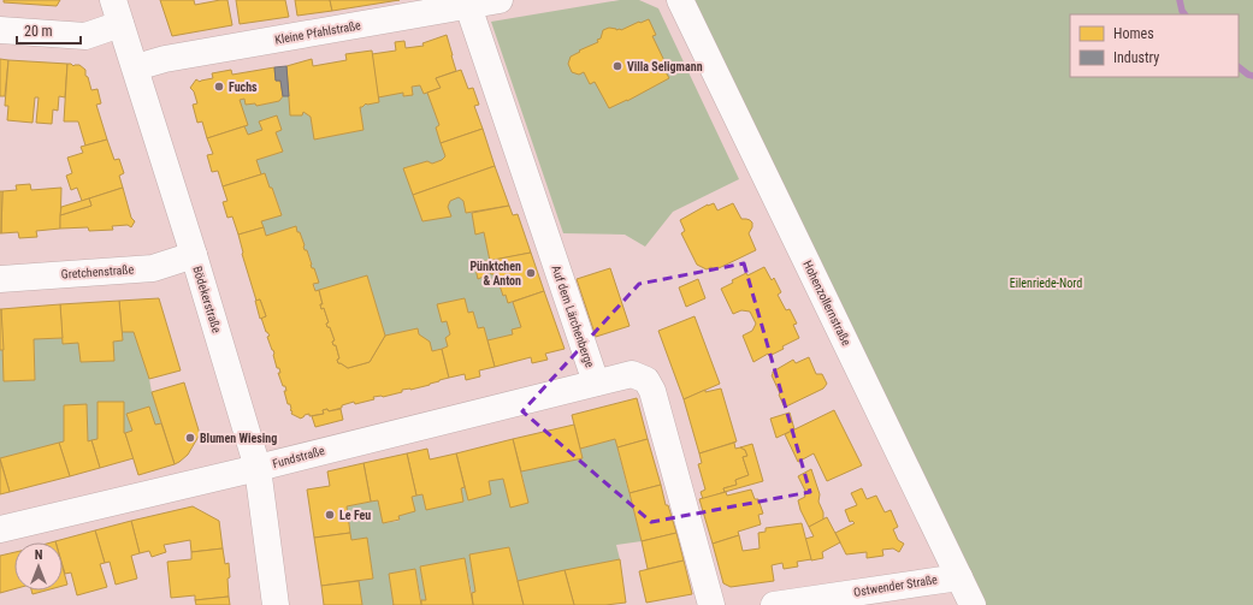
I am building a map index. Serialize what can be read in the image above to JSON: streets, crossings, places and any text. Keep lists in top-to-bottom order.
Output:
{
  "streets": {
    "street": [
      "Kleine Pfahlstraße",
      "Gretchenstraße",
      "Bödekerstraße",
      "Hohenzollernstraße",
      "Auf dem Lärchenberge",
      "Fundstraße",
      "Ostwender Straße"
    ]
  },
  "crossings": [
    ["Kleine Pfahlstraße", "Bödekerstraße"],
    ["Kleine Pfahlstraße", "Auf dem Lärchenberge"],
    ["Gretchenstraße", "Bödekerstraße"],
    ["Bödekerstraße", "Fundstraße"],
    ["Hohenzollernstraße", "Ostwender Straße"],
    ["Auf dem Lärchenberge", "Fundstraße"]
  ],
  "parks": ["Eilenriede-Nord"],
  "places": [
    "Villa Seligmann",
    "Fuchs",
    "Pünktchen & Anton",
    "Blumen Wiesing",
    "Le Feu"
  ],
  "legend": ["Homes", "Industry"],
  "scale_bar": "20 m",
  "north": "top"
}
